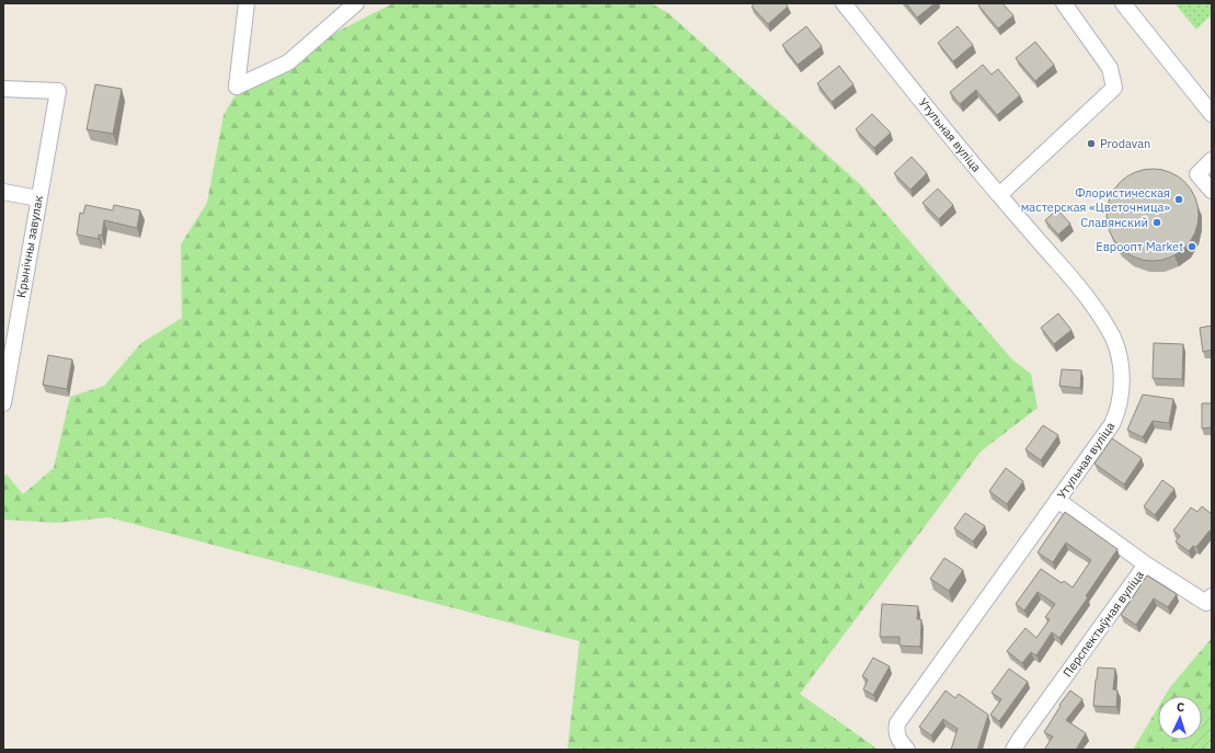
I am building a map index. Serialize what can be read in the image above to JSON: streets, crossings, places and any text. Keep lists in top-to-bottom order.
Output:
{
  "streets": {
    "street": ["Утульная вуліца", "Крынічны завулак", "Перспектыўная вуліца"]
  },
  "places": [
    "Prodavan",
    "Флористическая мастерская «Цветочница»",
    "Славянский",
    "Евроопт Market"
  ],
  "north": "top"
}
